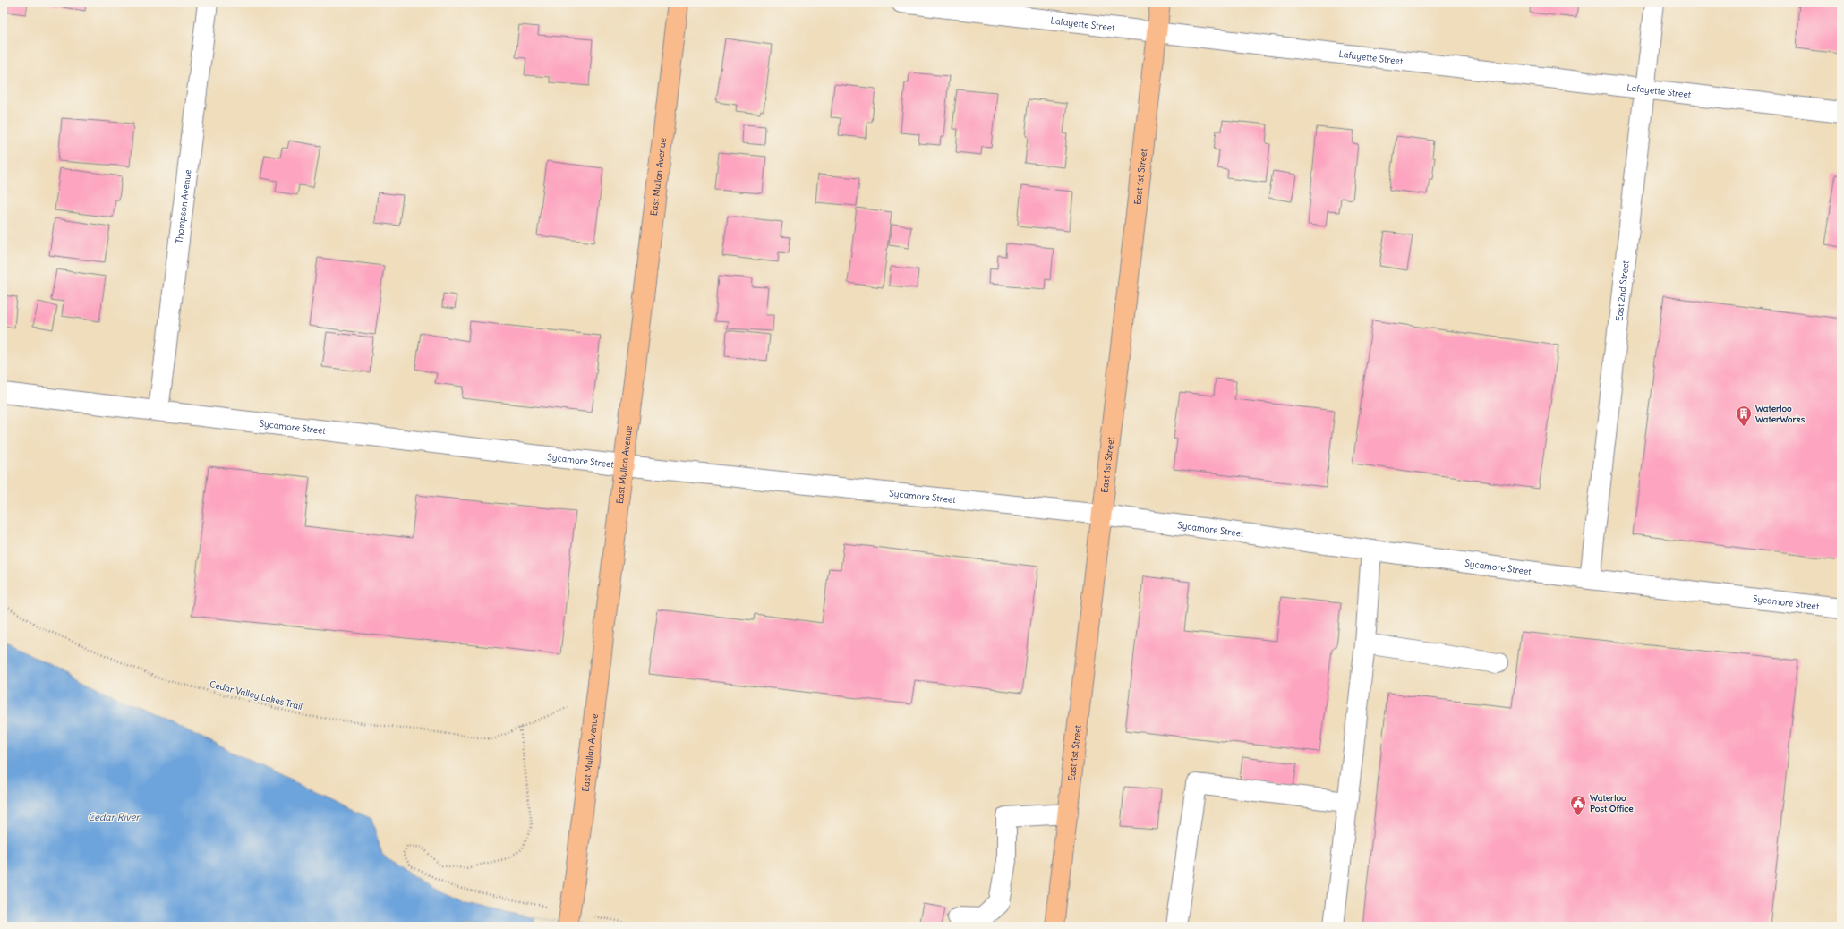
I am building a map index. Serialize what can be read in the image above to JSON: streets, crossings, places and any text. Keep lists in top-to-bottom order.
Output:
{
  "streets": {
    "highway": ["East Mullan Avenue", "East 1st Street"],
    "street": [
      "Lafayette Street",
      "Thompson Avenue",
      "East 2nd Street",
      "Sycamore Street"
    ],
    "path": ["Cedar Valley Lakes Trail"]
  },
  "crossings": [
    ["Lafayette Street", "East 1st Street"],
    ["Lafayette Street", "East 2nd Street"],
    ["East Mullan Avenue", "Sycamore Street"],
    ["East Mullan Avenue", "Cedar Valley Lakes Trail"],
    ["East 1st Street", "Sycamore Street"],
    ["Thompson Avenue", "Sycamore Street"],
    ["East 2nd Street", "Sycamore Street"]
  ],
  "water": ["Cedar River"],
  "places": {
    "building": ["Waterloo WaterWorks"],
    "public building": ["Waterloo Post Office"]
  }
}
